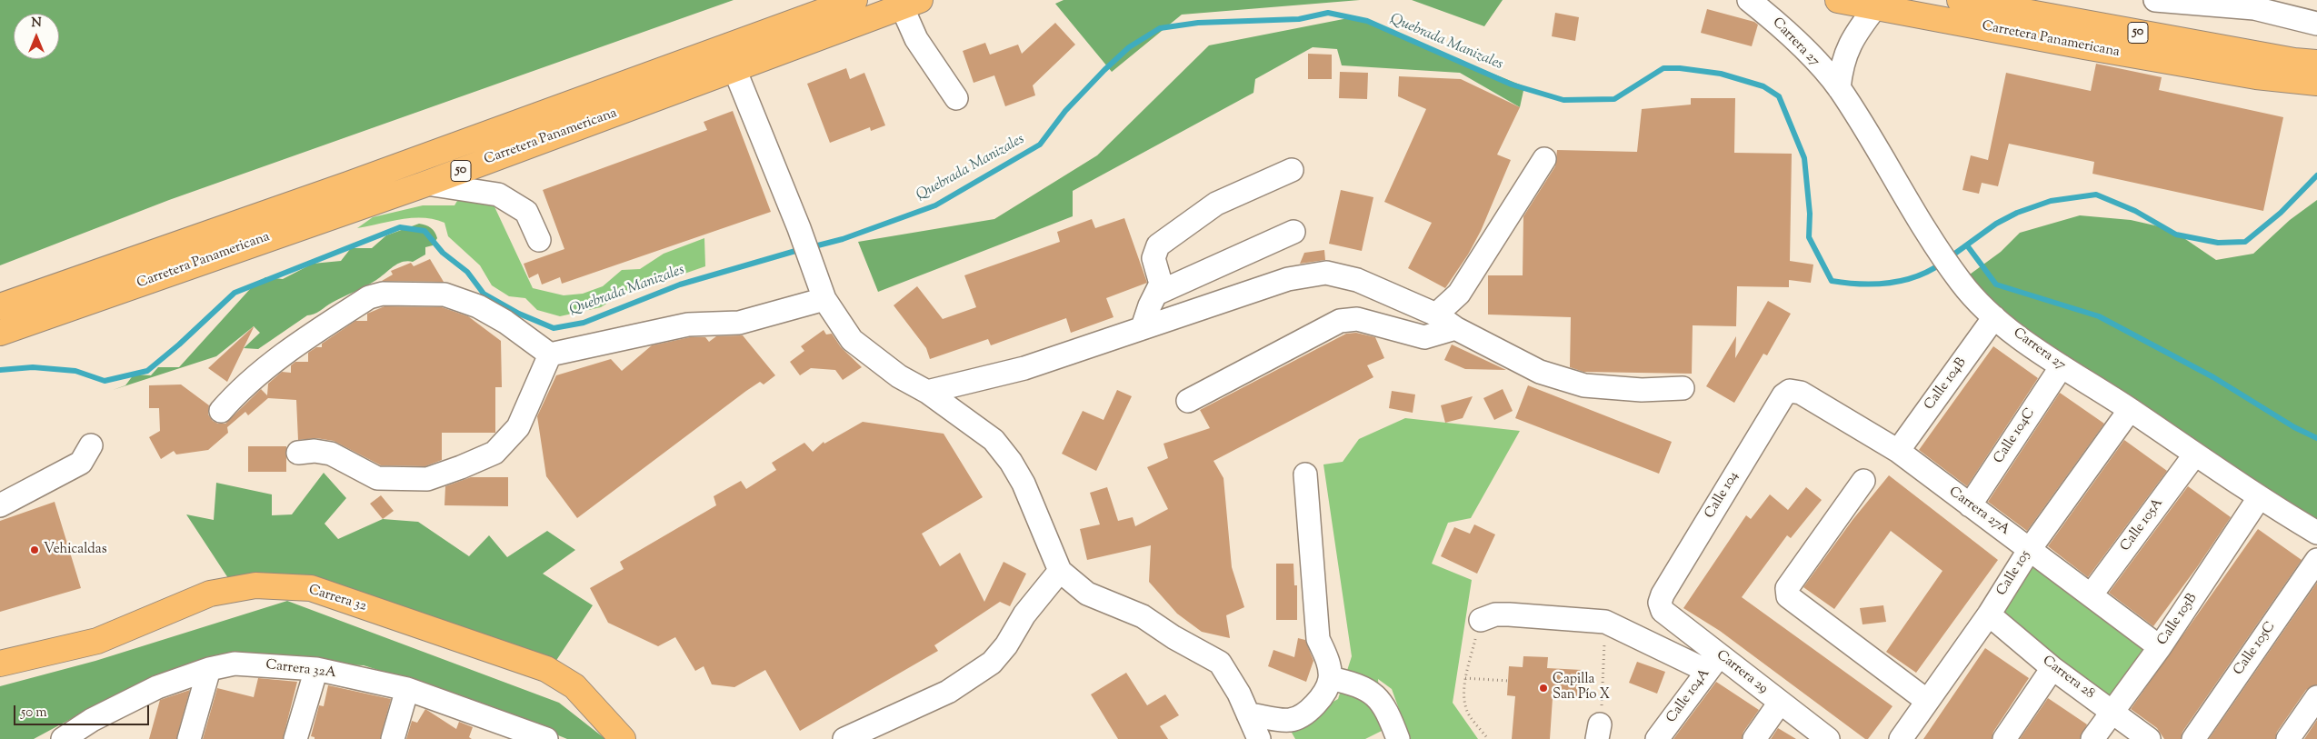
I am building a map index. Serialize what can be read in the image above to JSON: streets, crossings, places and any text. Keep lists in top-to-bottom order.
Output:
{
  "streets": {
    "main road": ["50", "Carretera Panamericana", "Carrera 32"],
    "street": [
      "Carrera 27",
      "Calle 104B",
      "Calle 104C",
      "Calle 104",
      "Carrera 27A",
      "Calle 105A",
      "Calle 105",
      "Calle 105B",
      "Calle 105C",
      "Carrera 32A",
      "Carrera 29",
      "Carrera 28",
      "Calle 104A"
    ]
  },
  "crossings": [
    ["Carretera Panamericana", "Carrera 27"],
    ["Carrera 27", "Calle 104B"],
    ["Carrera 27", "Calle 104C"],
    ["Carrera 27", "Calle 105A"],
    ["Carrera 27", "Calle 105"],
    ["Carrera 27", "Calle 105B"],
    ["Calle 104B", "Carrera 27A"],
    ["Calle 104C", "Carrera 27A"],
    ["Calle 104", "Carrera 27A"],
    ["Calle 104", "Carrera 29"],
    ["Carrera 27A", "Calle 105A"],
    ["Carrera 27A", "Calle 105"],
    ["Carrera 27A", "Calle 105B"],
    ["Calle 105", "Carrera 28"],
    ["Calle 105B", "Carrera 28"],
    ["Carrera 29", "Calle 104A"]
  ],
  "water": ["Quebrada Manizales"],
  "places": ["Vehicaldas", "Capilla San Pío X"],
  "scale_bar": "50 m",
  "north": "top"
}
